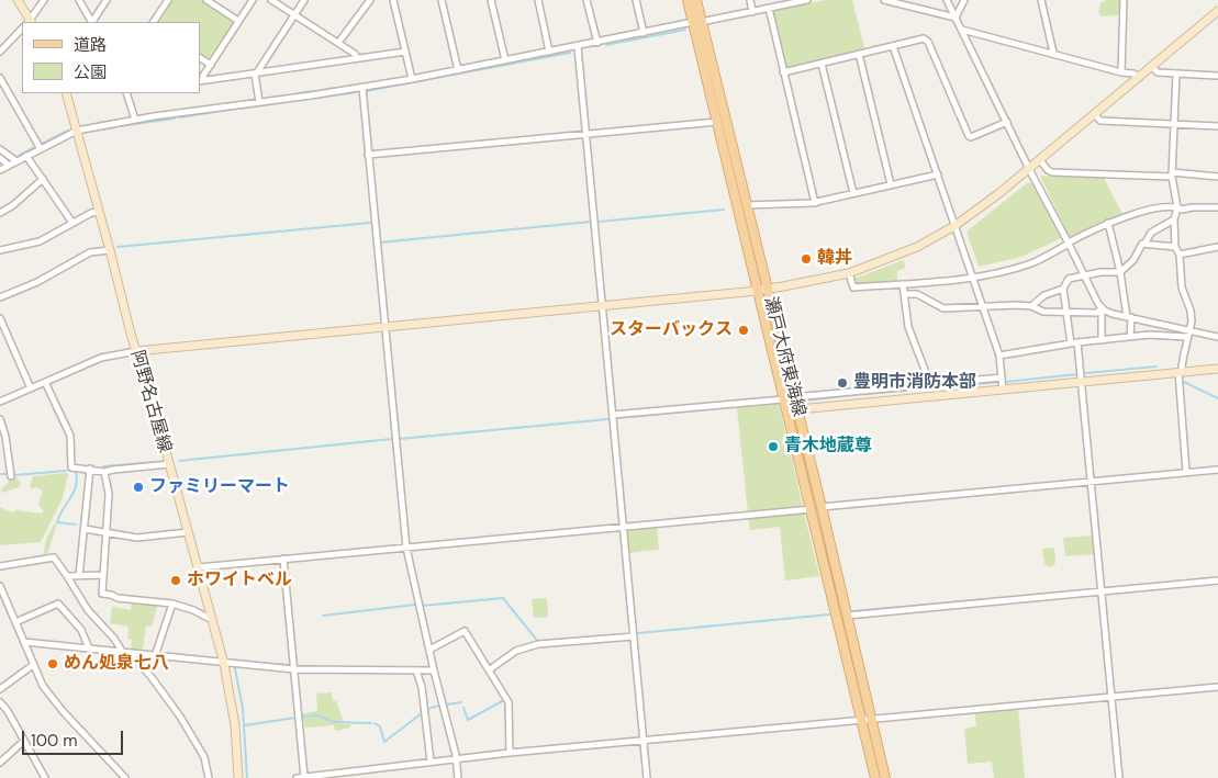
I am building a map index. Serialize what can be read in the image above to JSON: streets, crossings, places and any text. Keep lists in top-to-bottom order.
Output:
{
  "streets": {
    "main road": ["瀬戸大府東海線"],
    "street": ["阿野名古屋線"]
  },
  "places": [
    "韓丼",
    "スターバックス",
    "豊明市消防本部",
    "青木地蔵尊",
    "ファミリーマート",
    "ホワイトベル",
    "めん処泉七八"
  ],
  "legend": ["道路", "公園"],
  "scale_bar": "100 m"
}
